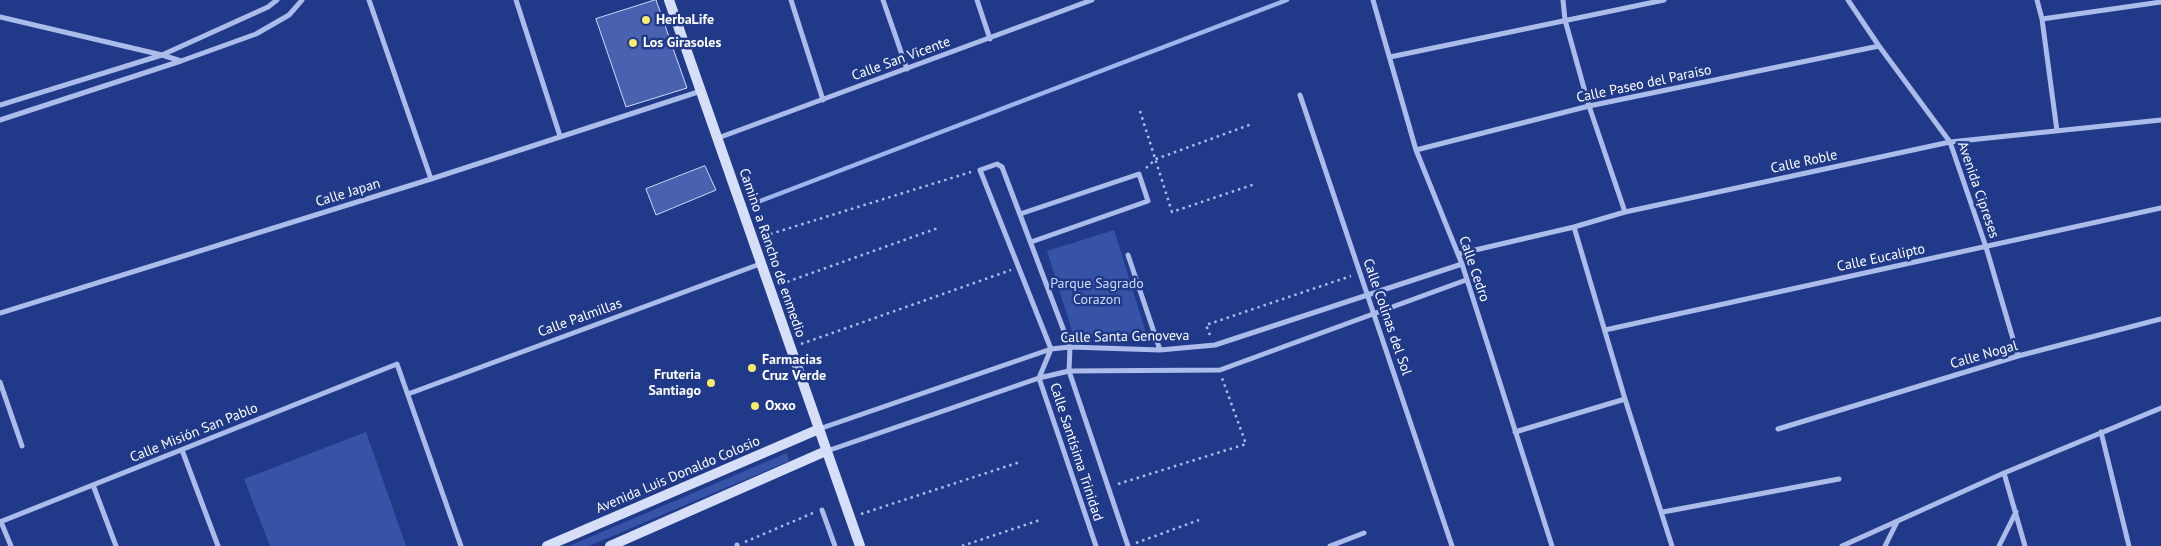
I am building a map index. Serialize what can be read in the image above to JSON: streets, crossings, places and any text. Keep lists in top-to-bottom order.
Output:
{
  "streets": {
    "street": [
      "Calle San Vicente",
      "Calle Paseo del Paraíso",
      "Calle Roble",
      "Avenida Cipreses",
      "Calle Japan",
      "Camino a Rancho de enmedio",
      "Calle Eucalipto",
      "Calle Cedro",
      "Calle Colinas del Sol",
      "Calle Palmillas",
      "Calle Santa Genoveva",
      "Calle Nogal",
      "Calle Misión San Pablo",
      "Calle Santísima Trinidad",
      "Avenida Luis Donaldo Colosio"
    ]
  },
  "crossings": [
    ["Calle San Vicente", "Camino a Rancho de enmedio"],
    ["Calle Paseo del Paraíso", "Avenida Cipreses"],
    ["Calle Paseo del Paraíso", "Calle Cedro"],
    ["Calle Roble", "Avenida Cipreses"],
    ["Calle Roble", "Calle Cedro"],
    ["Avenida Cipreses", "Calle Eucalipto"],
    ["Avenida Cipreses", "Calle Nogal"],
    ["Calle Japan", "Camino a Rancho de enmedio"],
    ["Camino a Rancho de enmedio", "Calle Palmillas"],
    ["Camino a Rancho de enmedio", "Calle Santa Genoveva"],
    ["Camino a Rancho de enmedio", "Avenida Luis Donaldo Colosio"],
    ["Calle Cedro", "Calle Santa Genoveva"],
    ["Calle Colinas del Sol", "Calle Santa Genoveva"],
    ["Calle Palmillas", "Calle Misión San Pablo"],
    ["Calle Santa Genoveva", "Calle Santísima Trinidad"],
    ["Calle Santa Genoveva", "Avenida Luis Donaldo Colosio"]
  ],
  "parks": ["Parque Sagrado Corazon"],
  "places": [
    "HerbaLife",
    "Los Girasoles",
    "Farmacias Cruz Verde",
    "Fruteria Santiago",
    "Oxxo"
  ]
}
